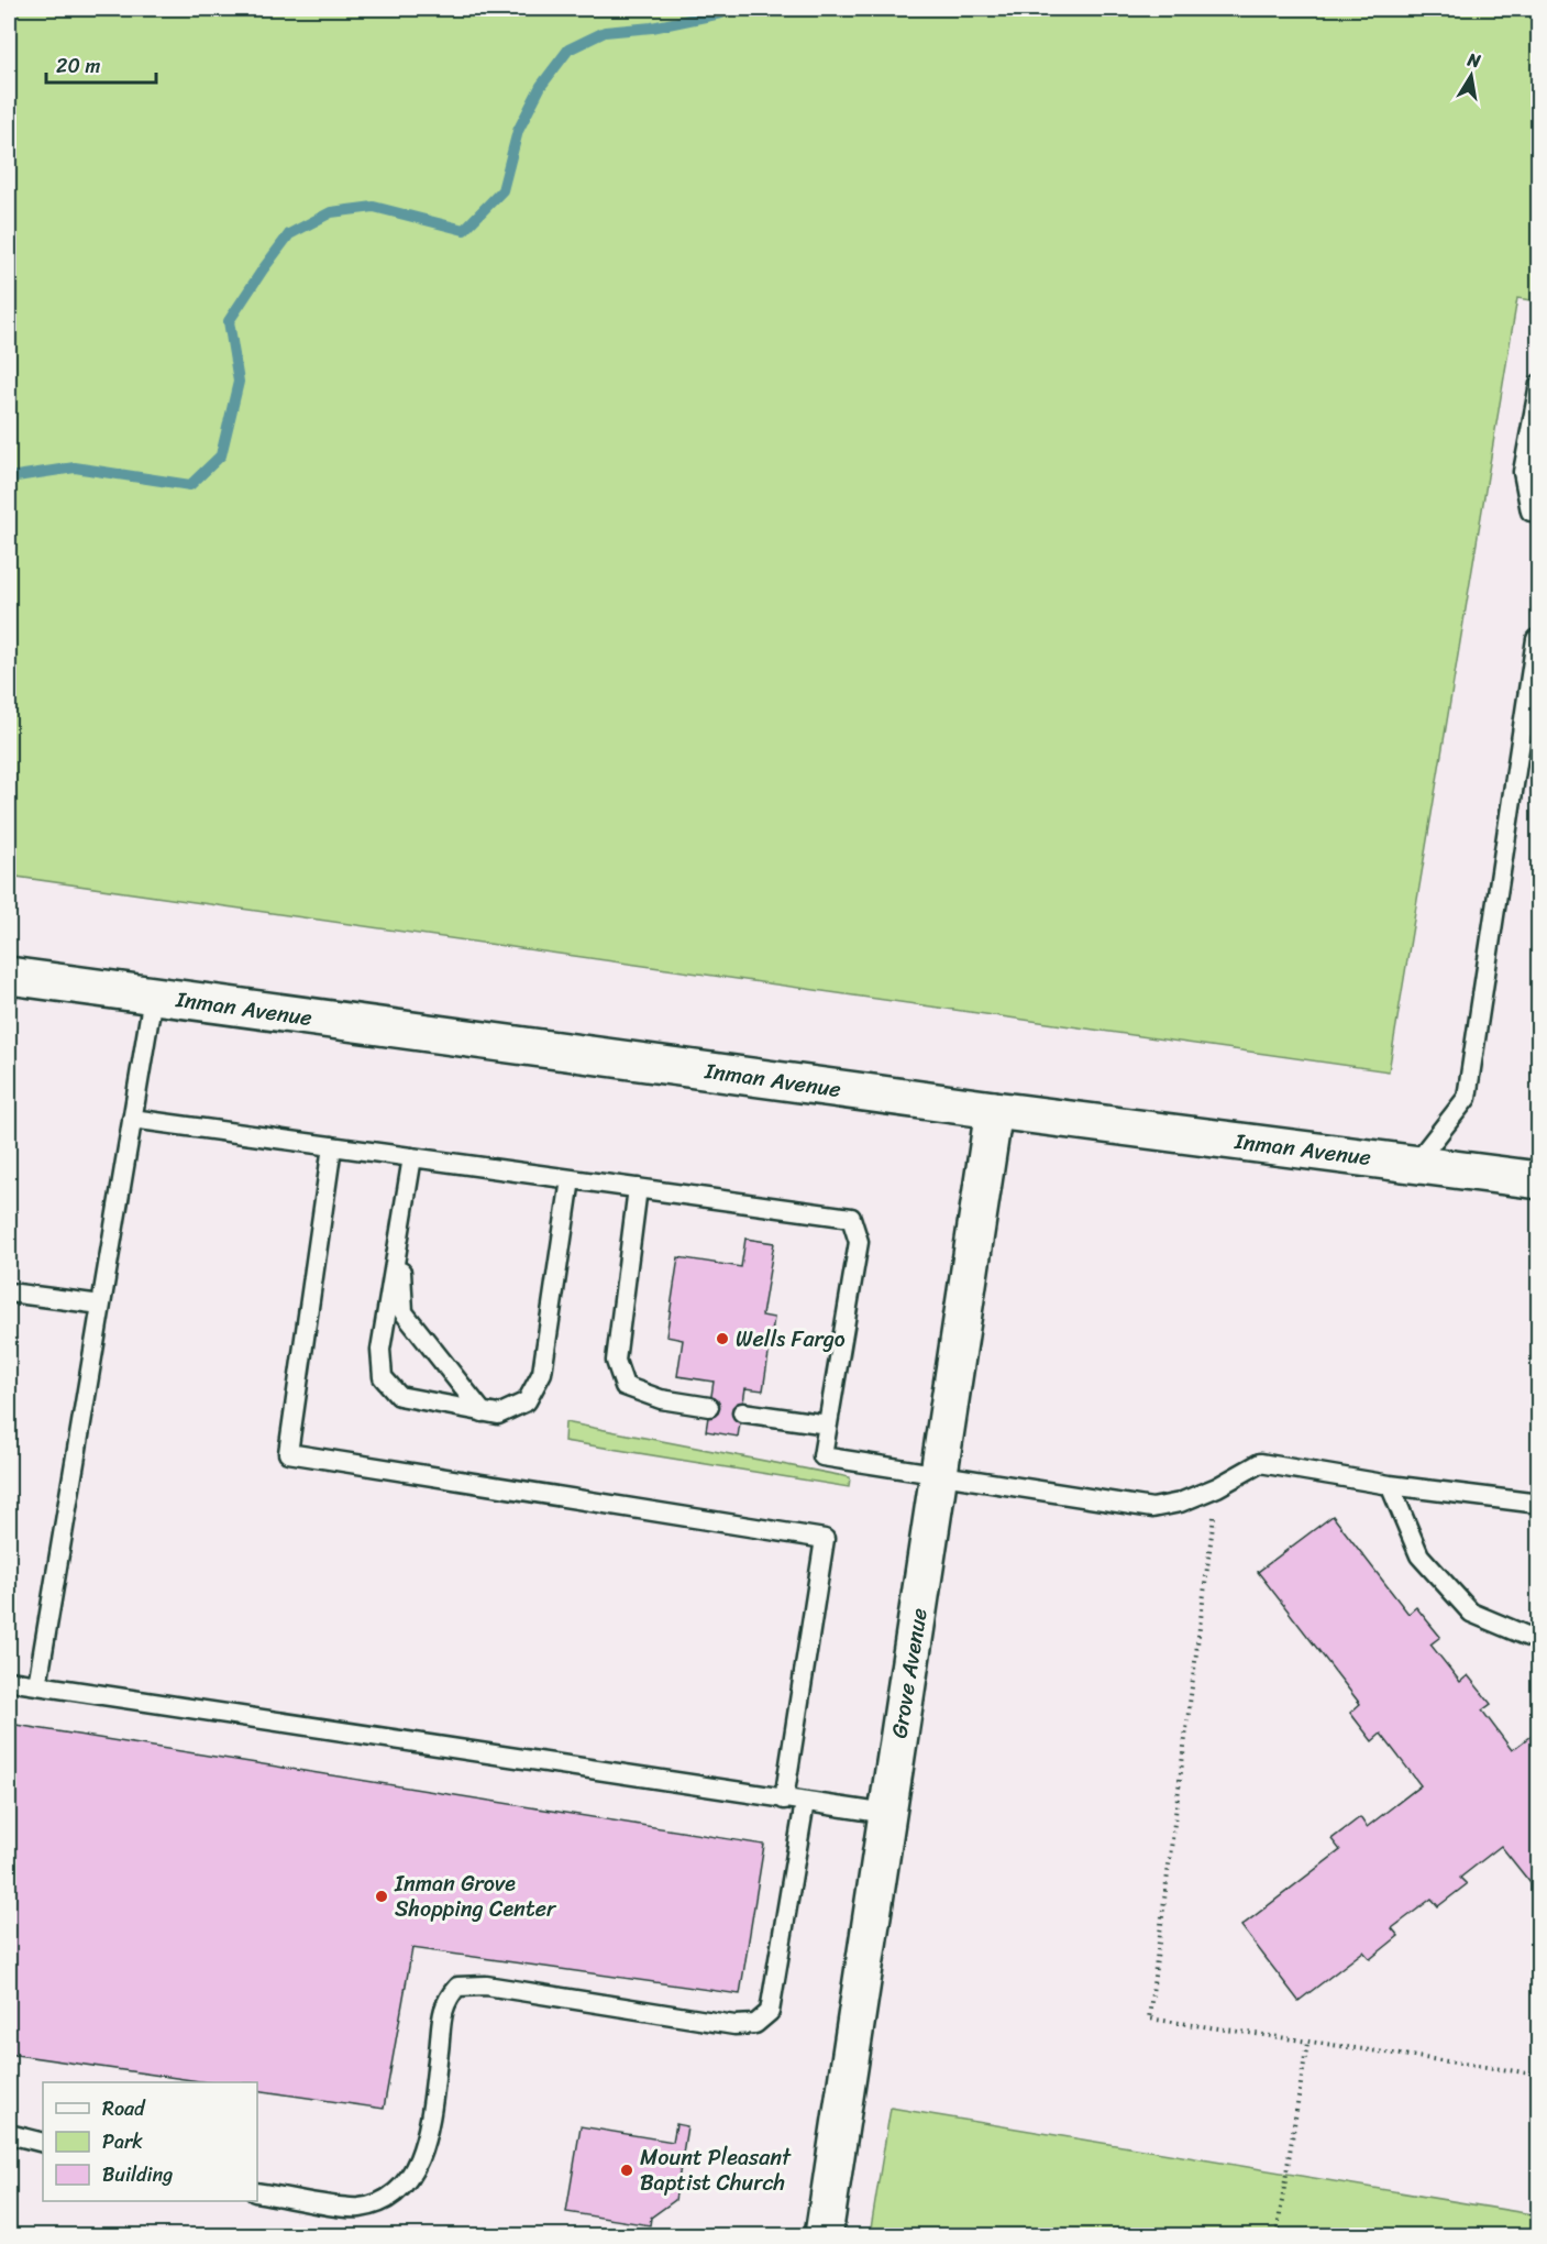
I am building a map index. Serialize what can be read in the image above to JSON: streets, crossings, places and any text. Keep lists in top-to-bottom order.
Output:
{
  "streets": {
    "main road": ["Inman Avenue", "Grove Avenue"]
  },
  "crossings": [
    ["Inman Avenue", "Grove Avenue"]
  ],
  "places": ["Wells Fargo", "Inman Grove Shopping Center", "Mount Pleasant Baptist Church"],
  "legend": ["Road", "Park", "Building"],
  "scale_bar": "20 m",
  "north": "top"
}
